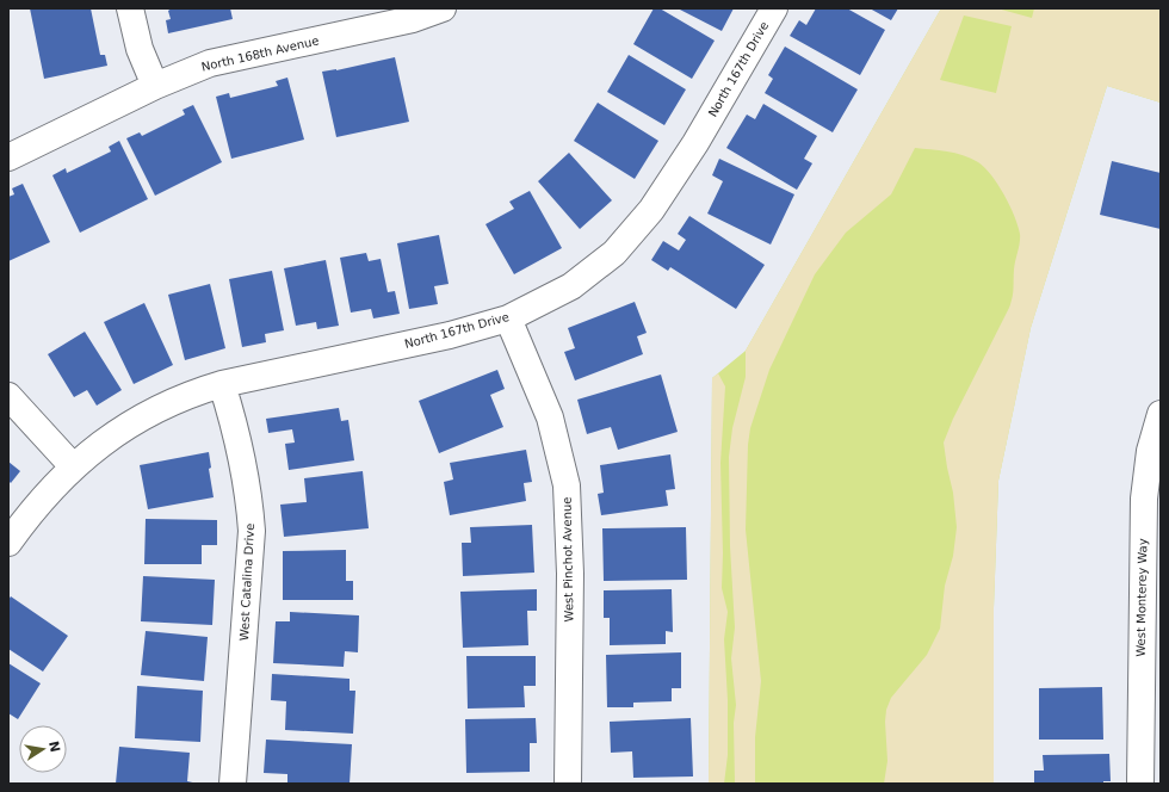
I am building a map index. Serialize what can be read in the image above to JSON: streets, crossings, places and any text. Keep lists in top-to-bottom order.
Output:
{
  "streets": {
    "street": [
      "North 168th Avenue",
      "North 167th Drive",
      "West Pinchot Avenue",
      "West Catalina Drive",
      "West Monterey Way"
    ]
  },
  "crossings": [
    ["North 167th Drive", "West Pinchot Avenue"],
    ["North 167th Drive", "West Catalina Drive"]
  ],
  "north": "right"
}
